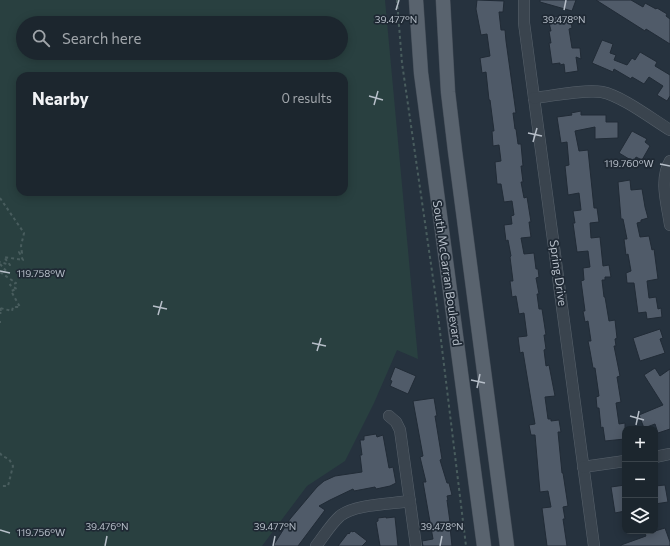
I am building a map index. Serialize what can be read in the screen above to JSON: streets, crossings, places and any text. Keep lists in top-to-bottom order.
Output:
{
  "streets": {
    "main road": ["South McCarran Boulevard"],
    "street": ["Spring Drive"]
  },
  "page": {
    "search": "Search here",
    "heading": ["Nearby", "0 results"],
    "map_buttons": ["+", "−"]
  },
  "coordinates": [
    "39.477°N",
    "39.478°N",
    "119.760°W",
    "119.758°W",
    "39.476°N",
    "119.756°W"
  ]
}
